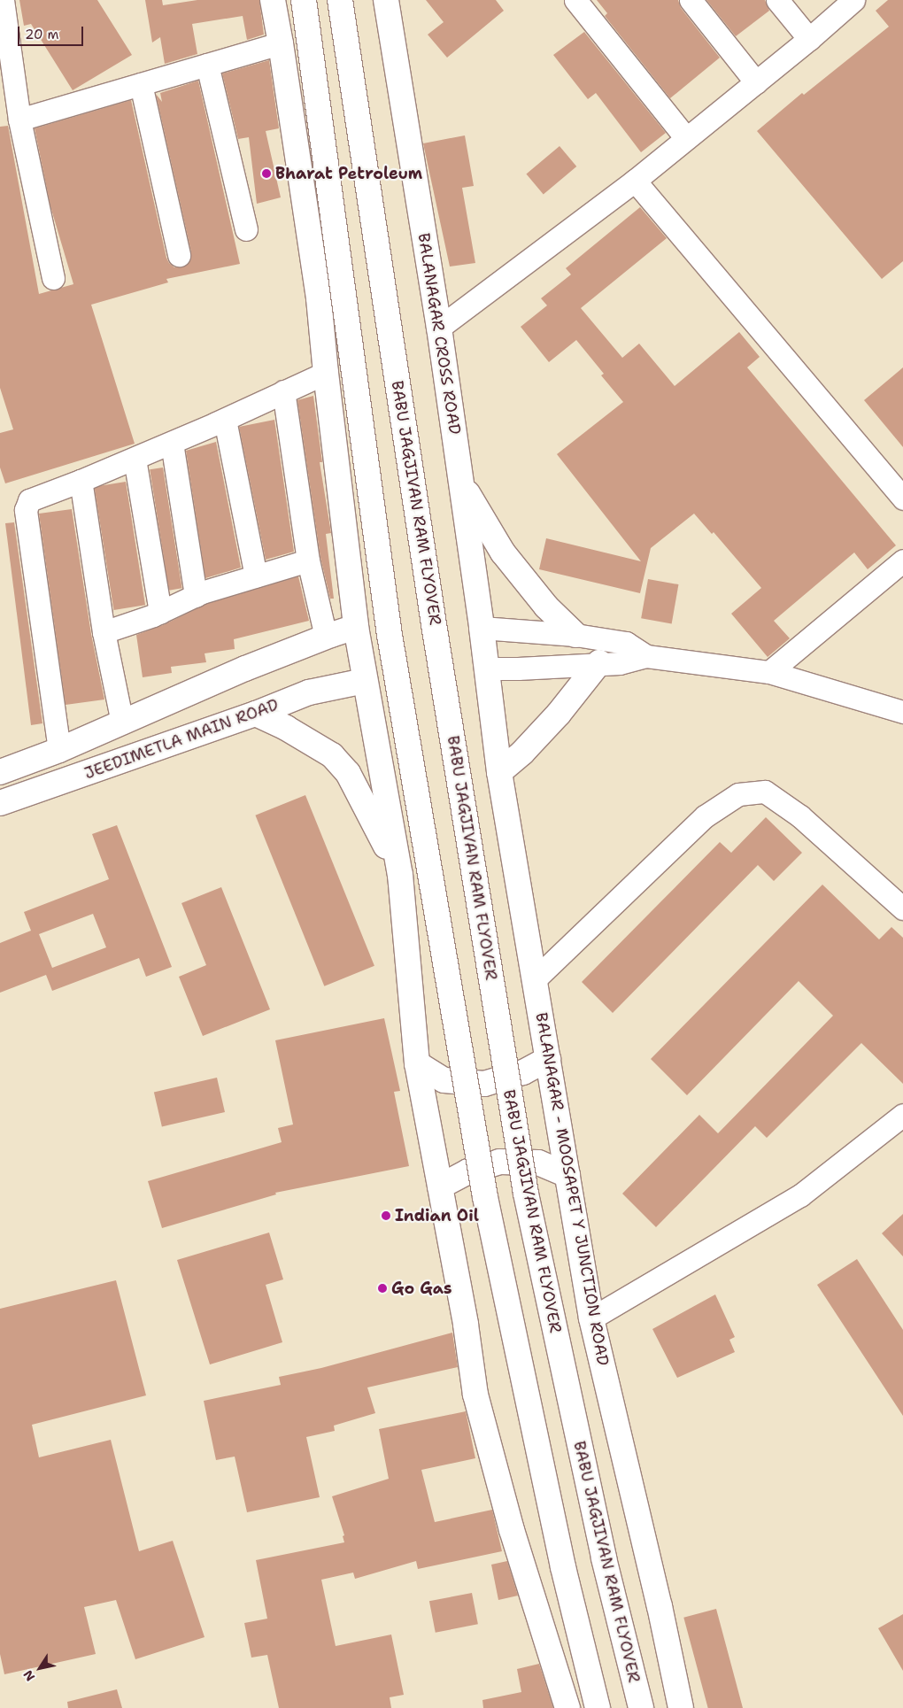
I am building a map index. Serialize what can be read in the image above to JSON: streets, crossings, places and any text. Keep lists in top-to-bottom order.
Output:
{
  "streets": {
    "main road": [
      "BALANAGAR CROSS ROAD",
      "BABU JAGJIVAN RAM FLYOVER",
      "JEEDIMETLA MAIN ROAD",
      "BALANAGAR - MOOSAPET Y JUNCTION ROAD"
    ]
  },
  "crossings": [
    ["BALANAGAR CROSS ROAD", "BALANAGAR - MOOSAPET Y JUNCTION ROAD"]
  ],
  "places": ["Bharat Petroleum", "Indian Oil", "Go Gas"],
  "scale_bar": "20 m",
  "north": "bottom left"
}
